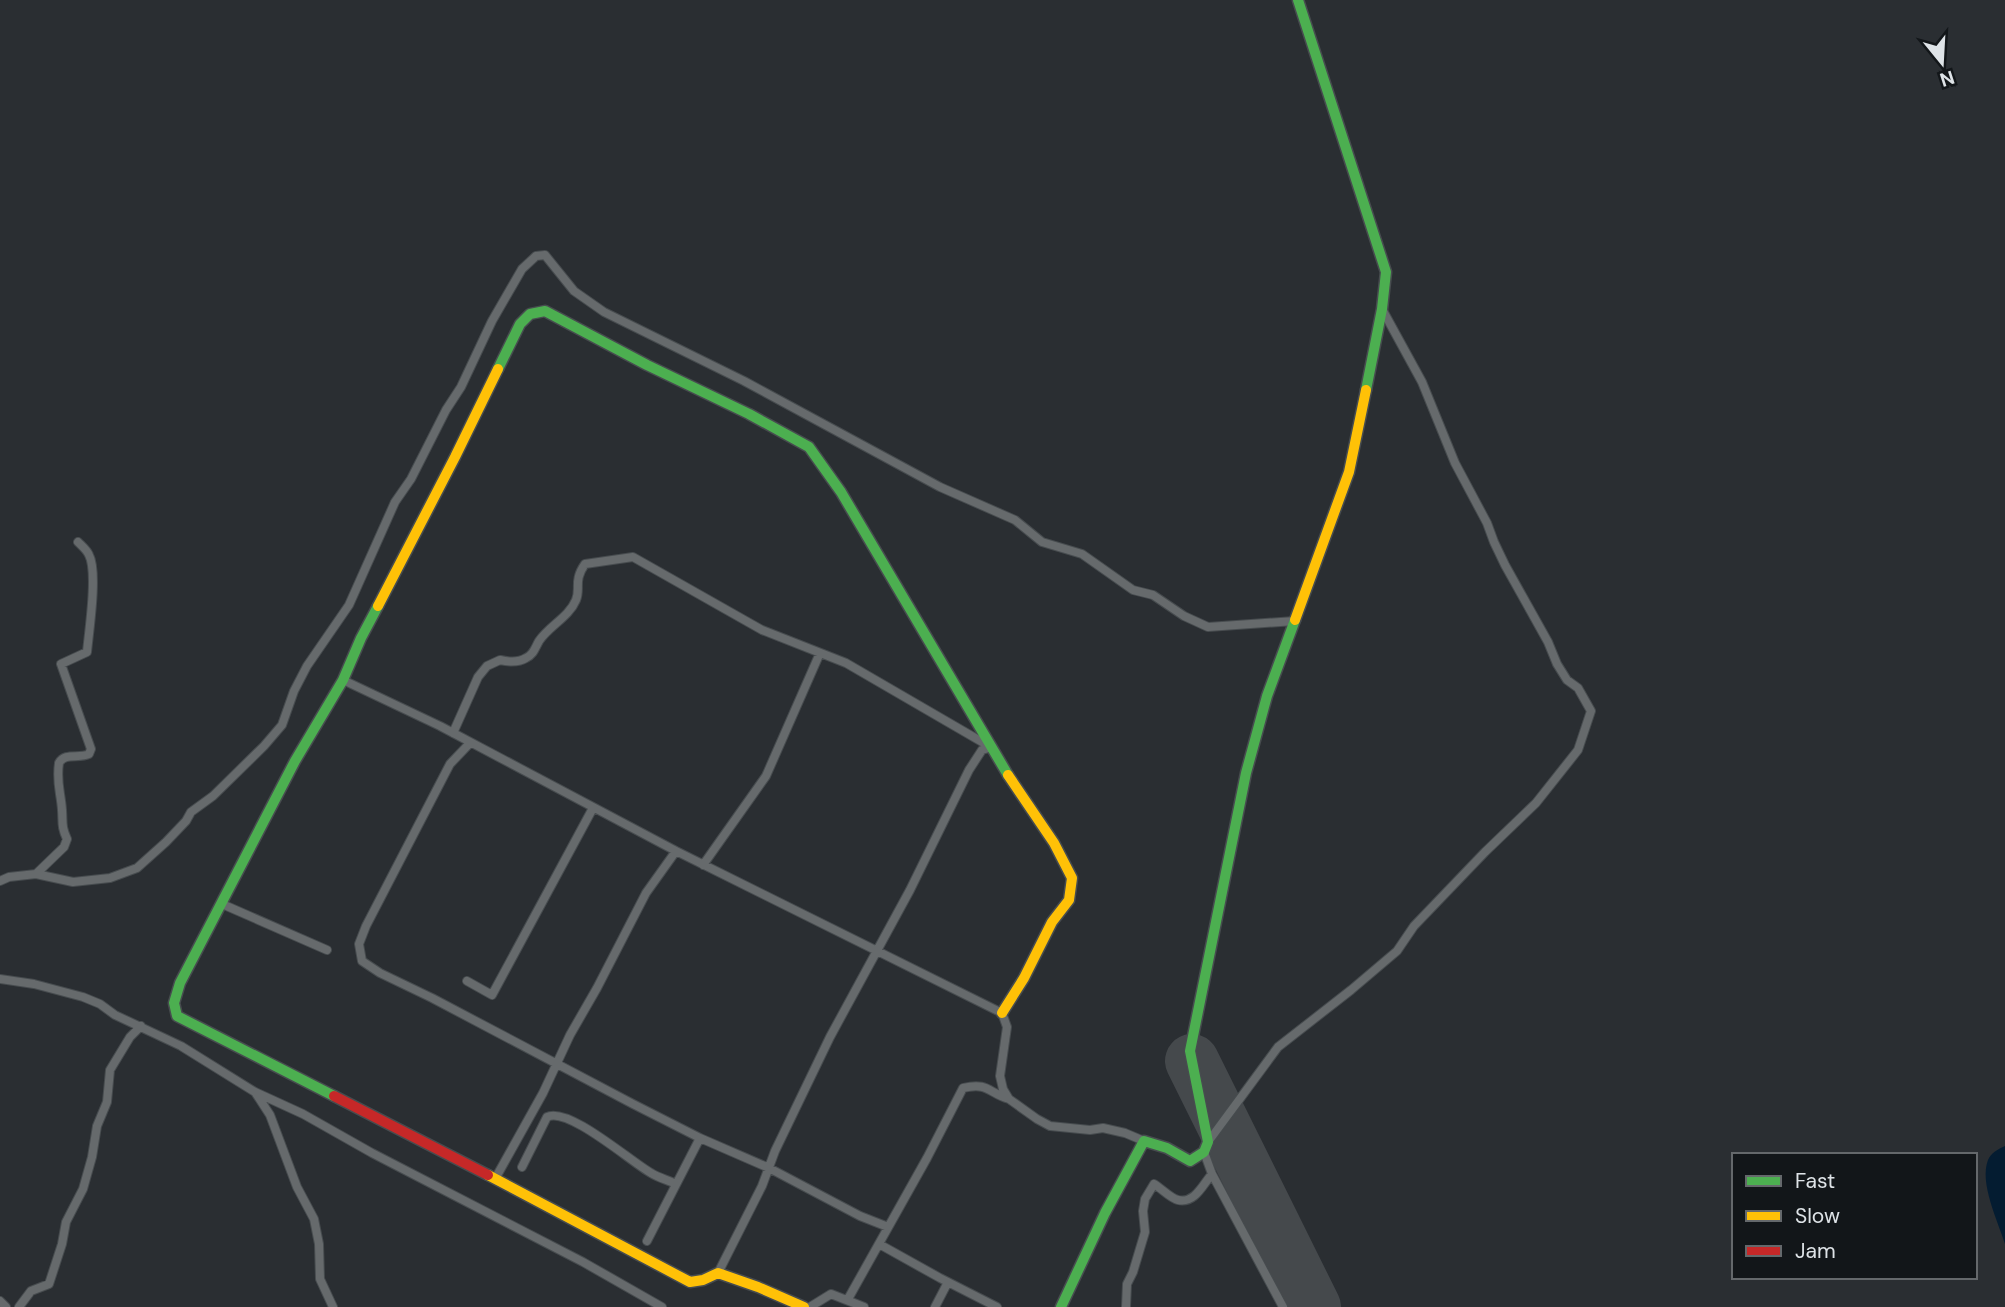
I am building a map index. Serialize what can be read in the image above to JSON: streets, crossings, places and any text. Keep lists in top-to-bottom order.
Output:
{
  "legend": ["Fast", "Slow", "Jam"],
  "north": "bottom"
}
